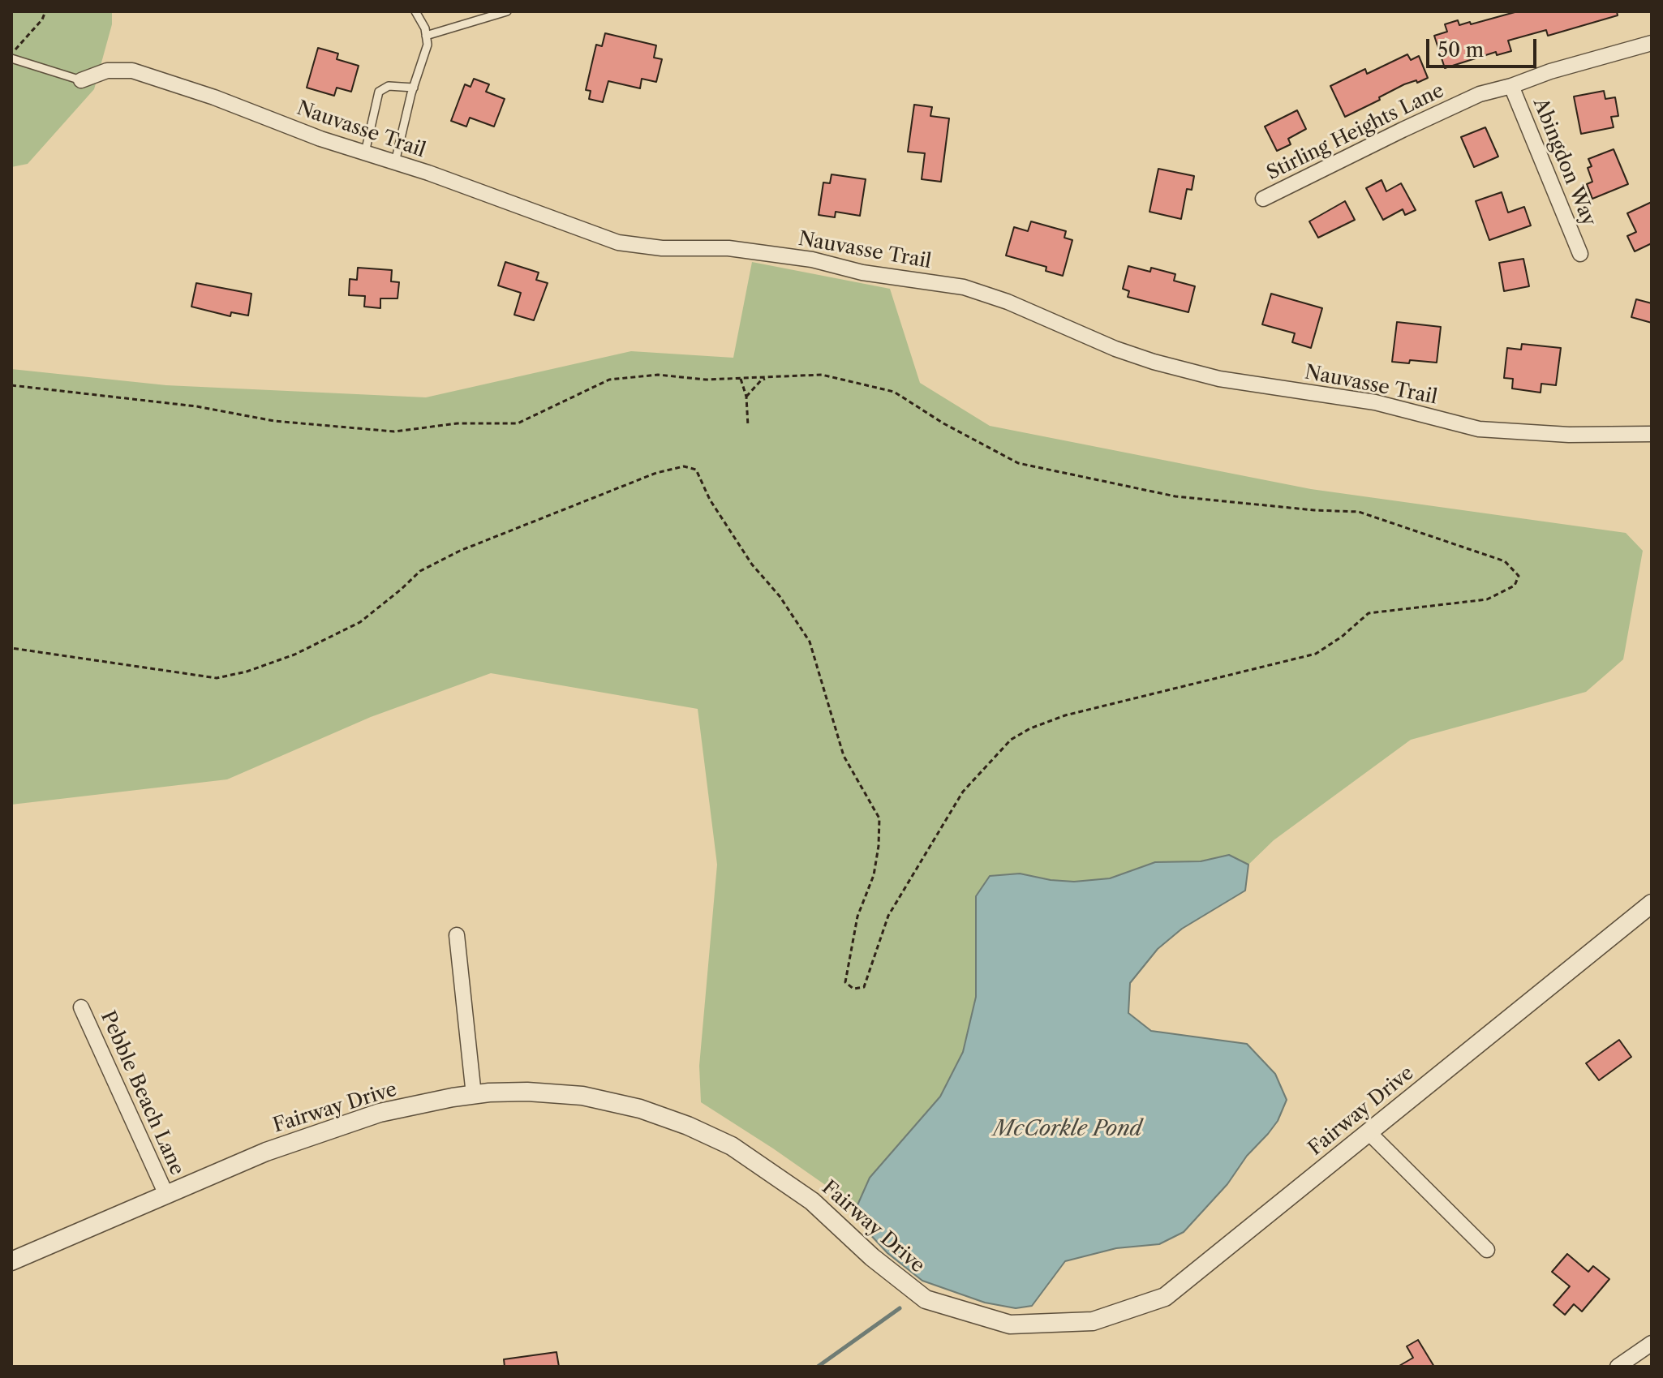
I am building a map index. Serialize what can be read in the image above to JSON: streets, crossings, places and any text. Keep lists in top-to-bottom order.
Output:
{
  "streets": {
    "street": [
      "Nauvasse Trail",
      "Stirling Heights Lane",
      "Abingdon Way",
      "Pebble Beach Lane",
      "Fairway Drive"
    ]
  },
  "crossings": [
    ["Stirling Heights Lane", "Abingdon Way"],
    ["Pebble Beach Lane", "Fairway Drive"]
  ],
  "water": ["McCorkle Pond"],
  "scale_bar": "50 m"
}
